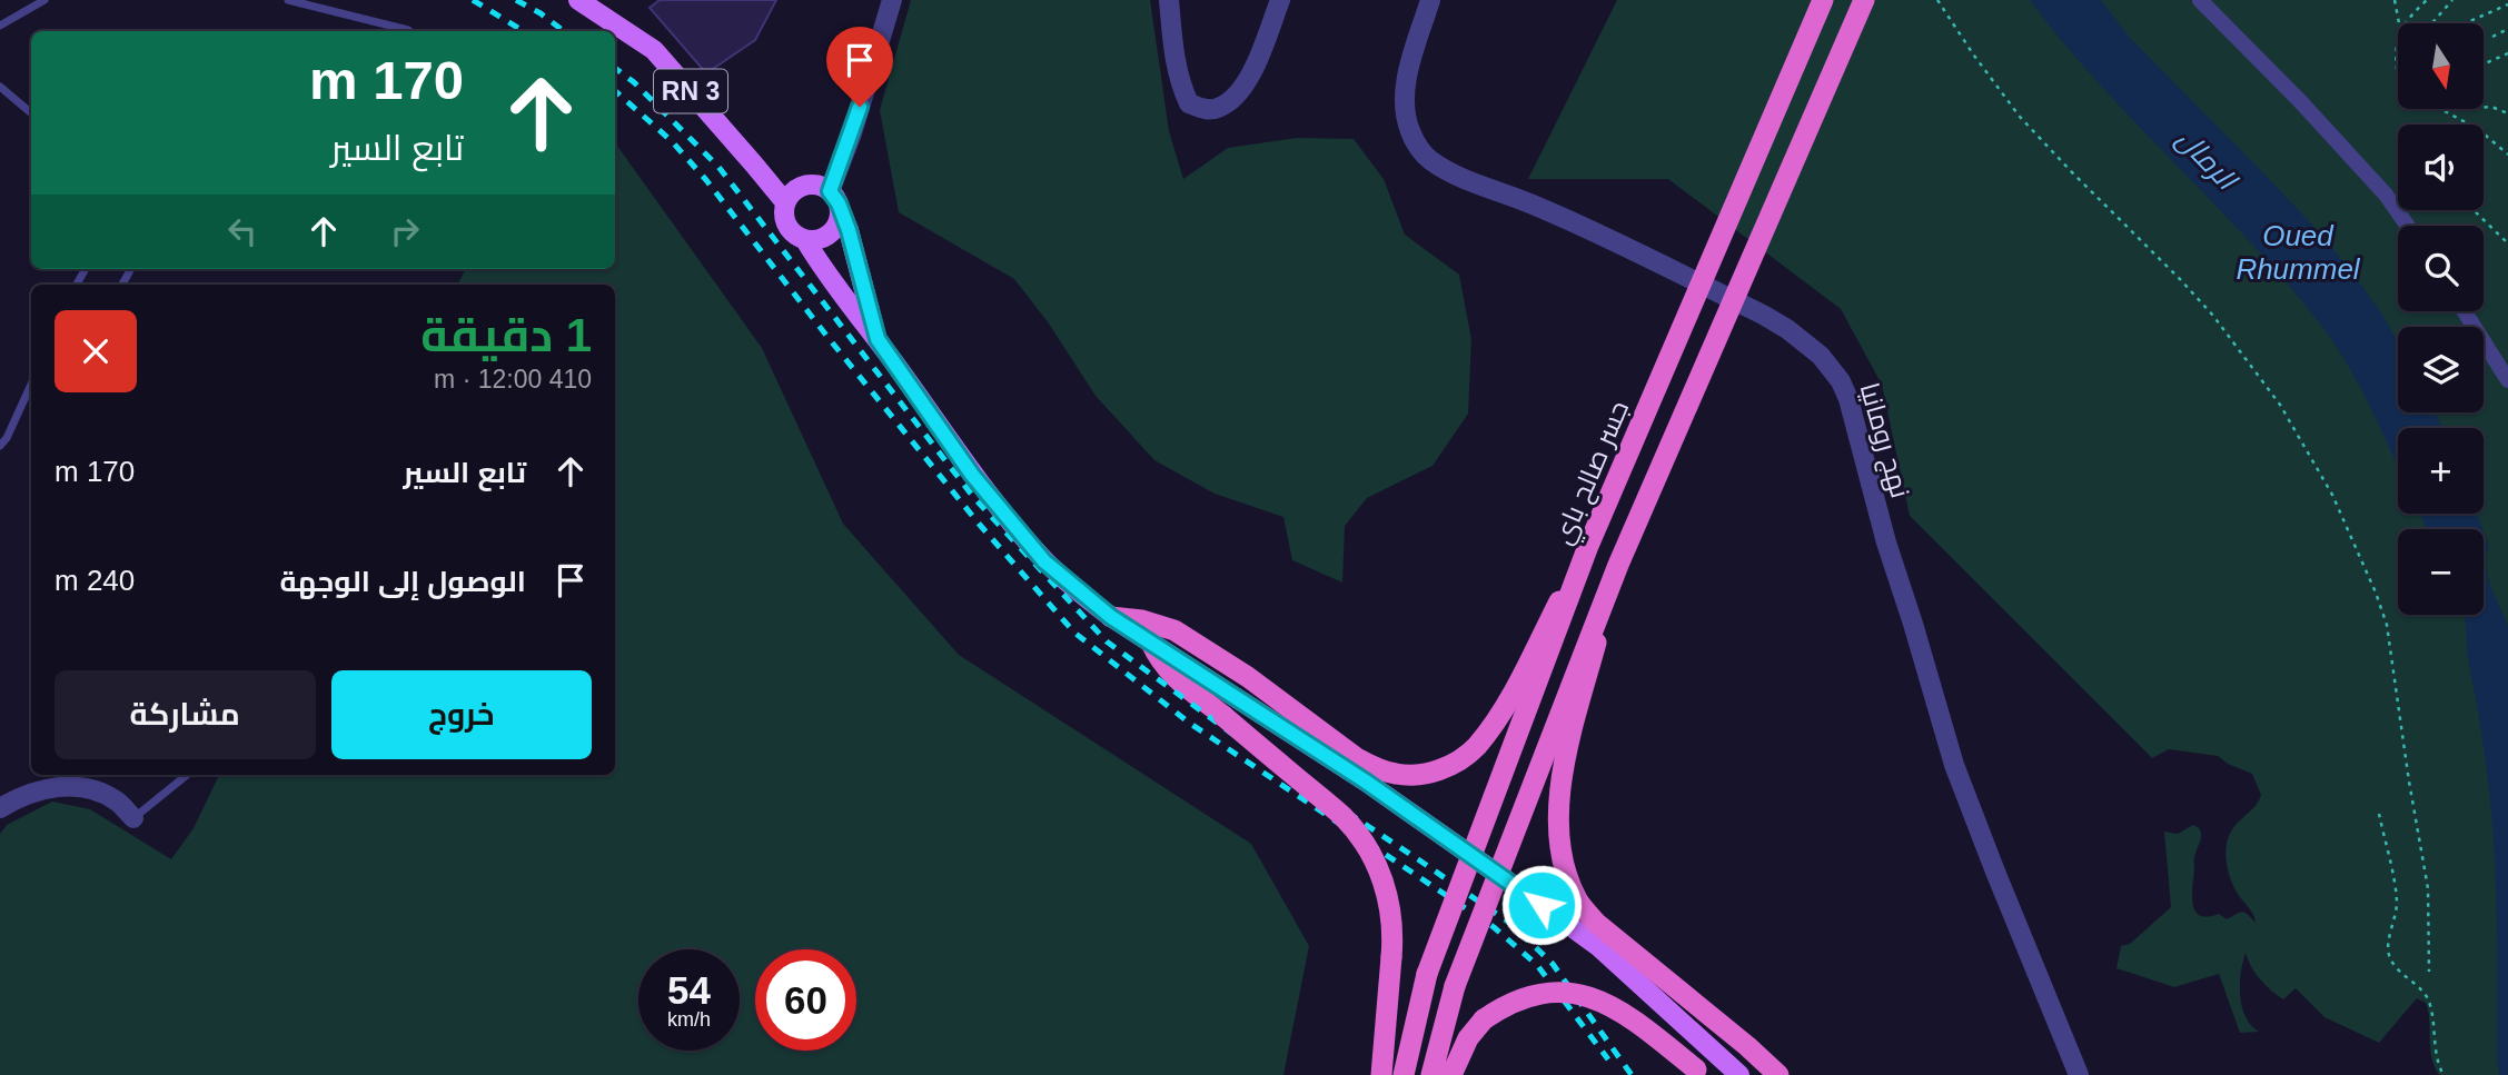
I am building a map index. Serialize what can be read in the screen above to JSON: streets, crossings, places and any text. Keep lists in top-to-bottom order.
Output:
{
  "streets": {
    "highway": ["جسر صالح باي"],
    "main road": ["RN 3"],
    "street": ["نهج رومانيا"]
  },
  "water": ["الرمال", "Oued Rhummel"],
  "north": "bottom",
  "page": {
    "map_buttons": ["+", "−"],
    "turn": ["170 m", "تابع السير"],
    "heading": ["1 دقيقة", "410 m · 12:00"],
    "list": [
      {
        "name": "تابع السير",
        "value": "170 m"
      },
      {
        "name": "الوصول إلى الوجهة",
        "value": "240 m"
      }
    ],
    "buttons": ["خروج", "مشاركة"],
    "speed": "54 km/h",
    "limit": "60"
  }
}
